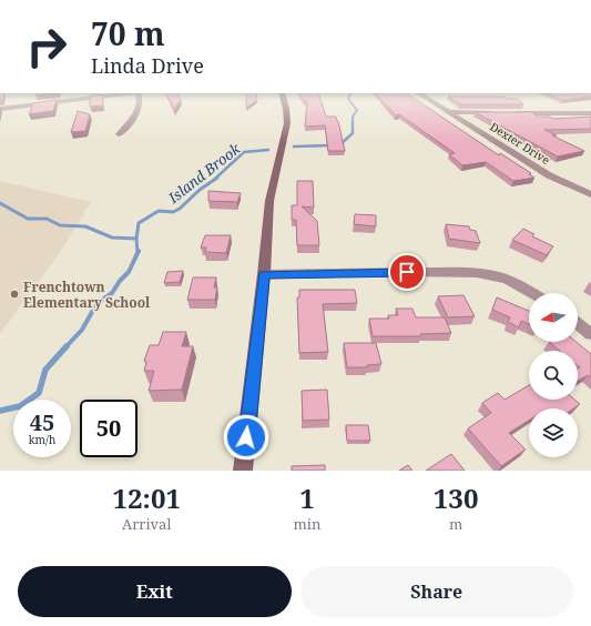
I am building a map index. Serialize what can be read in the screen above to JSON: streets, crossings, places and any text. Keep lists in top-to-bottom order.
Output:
{
  "streets": {
    "street": ["Dexter Drive"]
  },
  "water": ["Island Brook"],
  "places": ["Frenchtown Elementary School"],
  "north": "left",
  "page": {
    "turn": ["70 m", "Linda Drive"],
    "speed": "45 km/h",
    "limit": "50",
    "eta": [
      "12:01",
      "Arrival",
      "1",
      "min",
      "130",
      "m"
    ],
    "buttons": ["Exit", "Share"]
  }
}
